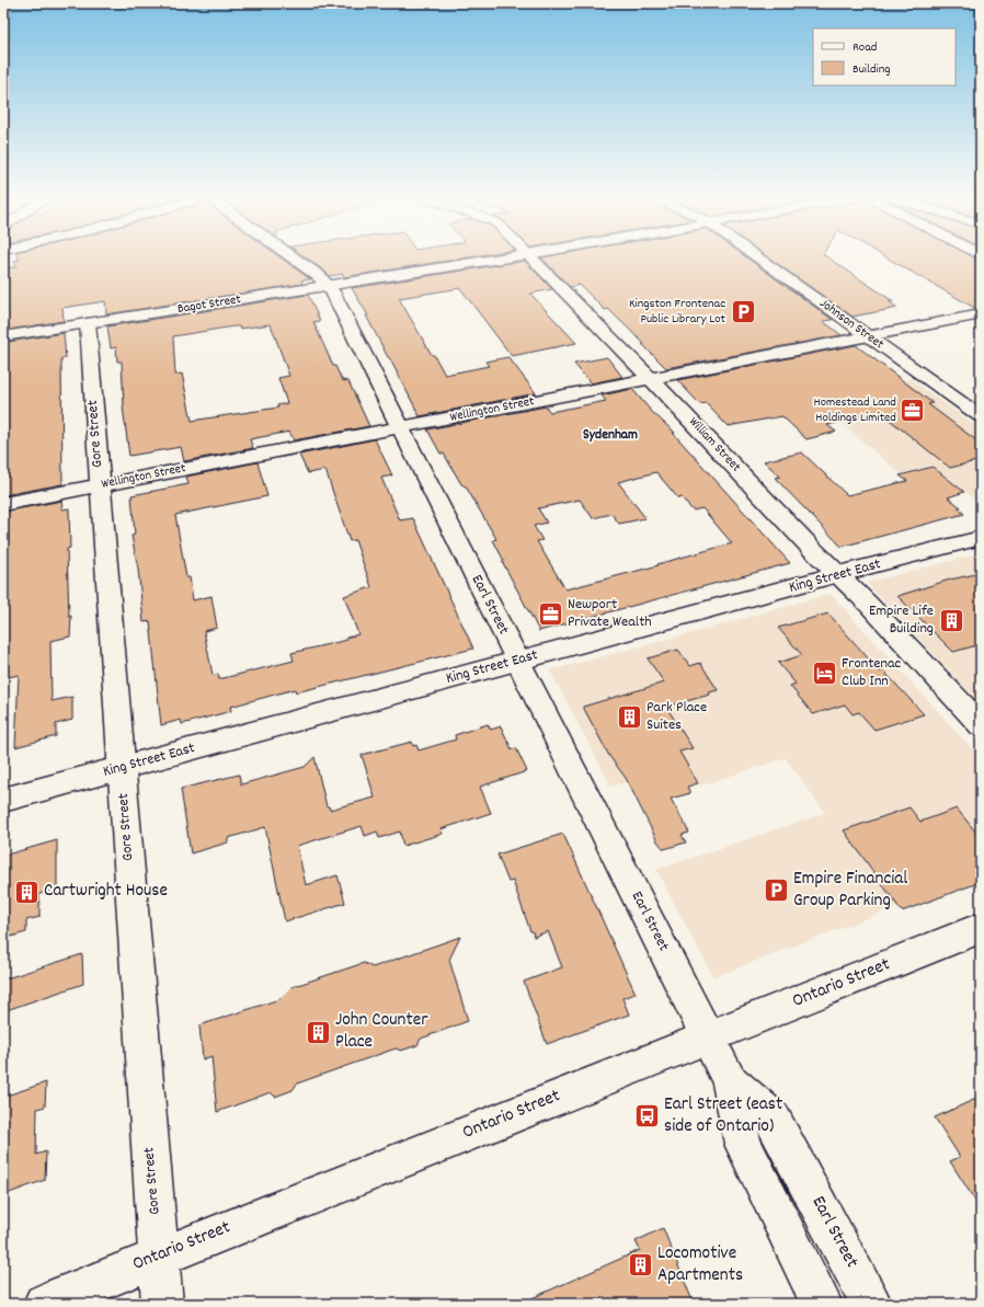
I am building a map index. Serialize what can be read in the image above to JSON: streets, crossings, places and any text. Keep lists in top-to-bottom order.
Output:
{
  "streets": {
    "street": [
      "Bagot Street",
      "Johnson Street",
      "Wellington Street",
      "Gore Street",
      "William Street",
      "King Street East",
      "Earl Street",
      "Ontario Street"
    ]
  },
  "crossings": [
    ["Bagot Street", "Gore Street"],
    ["Bagot Street", "Earl Street"],
    ["Johnson Street", "Wellington Street"],
    ["Wellington Street", "Gore Street"],
    ["Wellington Street", "William Street"],
    ["Wellington Street", "Earl Street"],
    ["Gore Street", "King Street East"],
    ["Gore Street", "Ontario Street"],
    ["William Street", "King Street East"],
    ["King Street East", "Earl Street"],
    ["Earl Street", "Ontario Street"]
  ],
  "districts": ["Sydenham"],
  "places": {
    "parking": ["Kingston Frontenac Public Library Lot", "Empire Financial Group Parking"],
    "office": ["Homestead Land Holdings Limited", "Newport Private Wealth"],
    "building": [
      "Empire Life Building",
      "Park Place Suites",
      "Cartwright House",
      "John Counter Place",
      "Locomotive Apartments"
    ],
    "hotel": ["Frontenac Club Inn"],
    "bus stop": ["Earl Street (east side of Ontario)"]
  },
  "legend": ["Road", "Building"]
}
